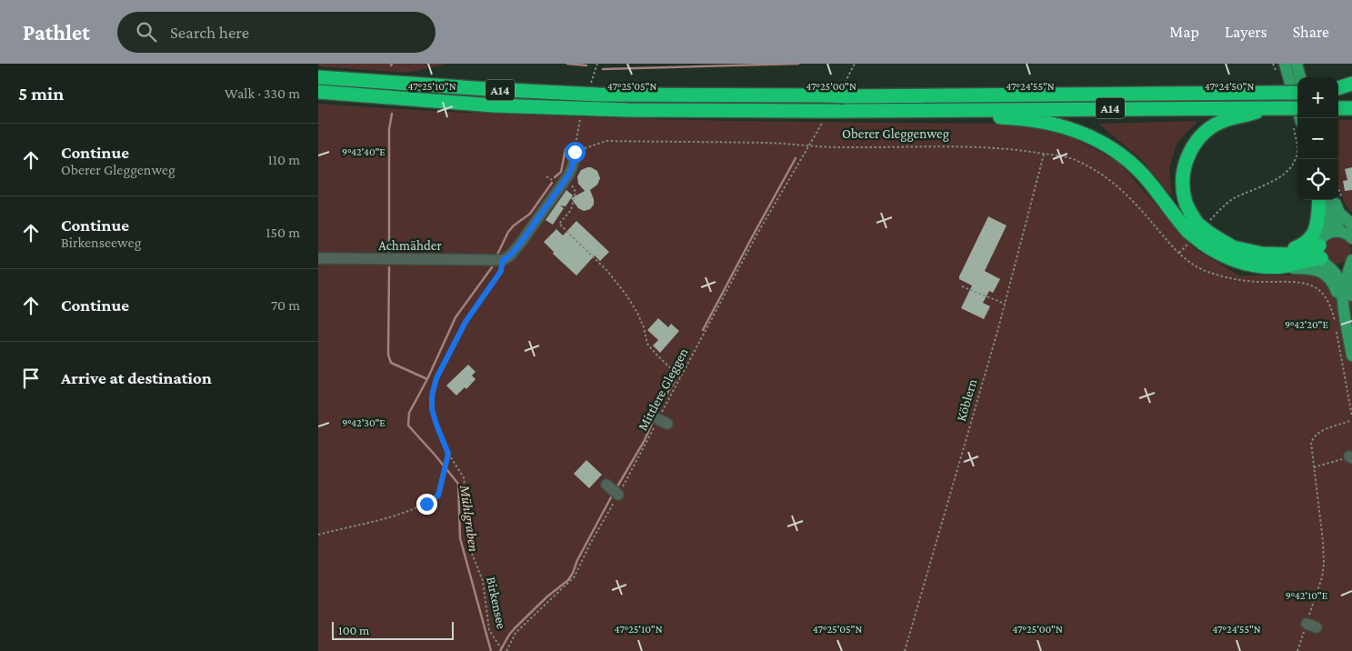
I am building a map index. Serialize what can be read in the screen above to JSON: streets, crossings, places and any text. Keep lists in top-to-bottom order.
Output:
{
  "streets": {
    "highway": ["A14"],
    "street": ["Achmähder"],
    "path": [
      "Oberer Gleggenweg",
      "Mittlere Gleggen",
      "Köblern",
      "Birkensee"
    ]
  },
  "crossings": [
    ["A14", "Mittlere Gleggen"],
    ["Oberer Gleggenweg", "Mittlere Gleggen"],
    ["Oberer Gleggenweg", "Köblern"],
    ["Achmähder", "Birkensee"]
  ],
  "water": ["Mühlgraben"],
  "scale_bar": "100 m",
  "page": {
    "header": "Pathlet",
    "search": "Search here",
    "nav": ["Map", "Layers", "Share"],
    "heading": ["5 min", "Walk · 330 m"],
    "map_buttons": ["+", "−"],
    "list": [
      ["Continue", "Oberer Gleggenweg", "110 m"],
      ["Continue", "Birkenseeweg", "150 m"],
      ["Continue", "70 m"],
      "Arrive at destination"
    ],
    "scale": "100 m"
  },
  "coordinates": [
    "47°25'10\"N",
    "47°25'05\"N",
    "47°25'00\"N",
    "47°24'55\"N",
    "47°24'50\"N",
    "9°42'40\"E",
    "9°42'20\"E",
    "9°42'30\"E",
    "9°42'10\"E"
  ]
}
